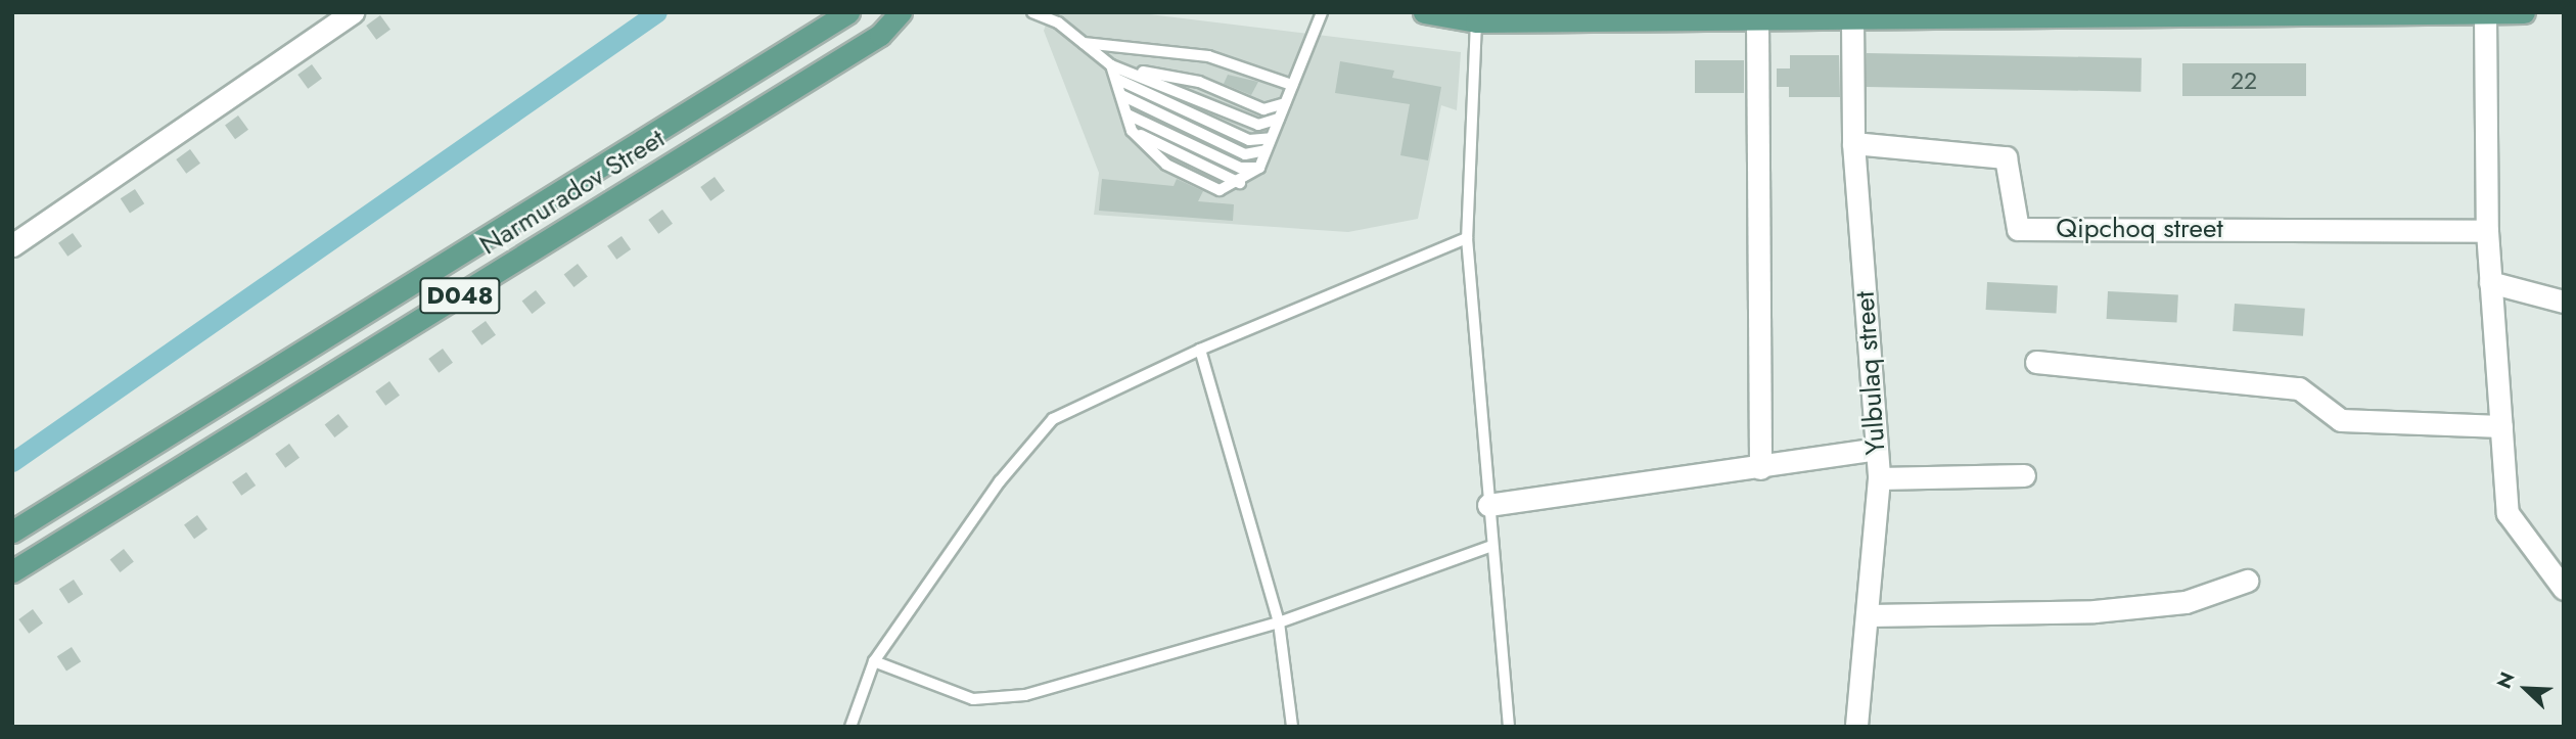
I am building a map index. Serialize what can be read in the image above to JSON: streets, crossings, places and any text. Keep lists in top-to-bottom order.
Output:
{
  "streets": {
    "main road": ["Narmuradov Street", "D048"],
    "street": ["Qipchoq street", "Yulbulaq street"]
  },
  "crossings": [
    ["Qipchoq street", "Yulbulaq street"]
  ],
  "house_numbers": ["22"],
  "north": "top left"
}
